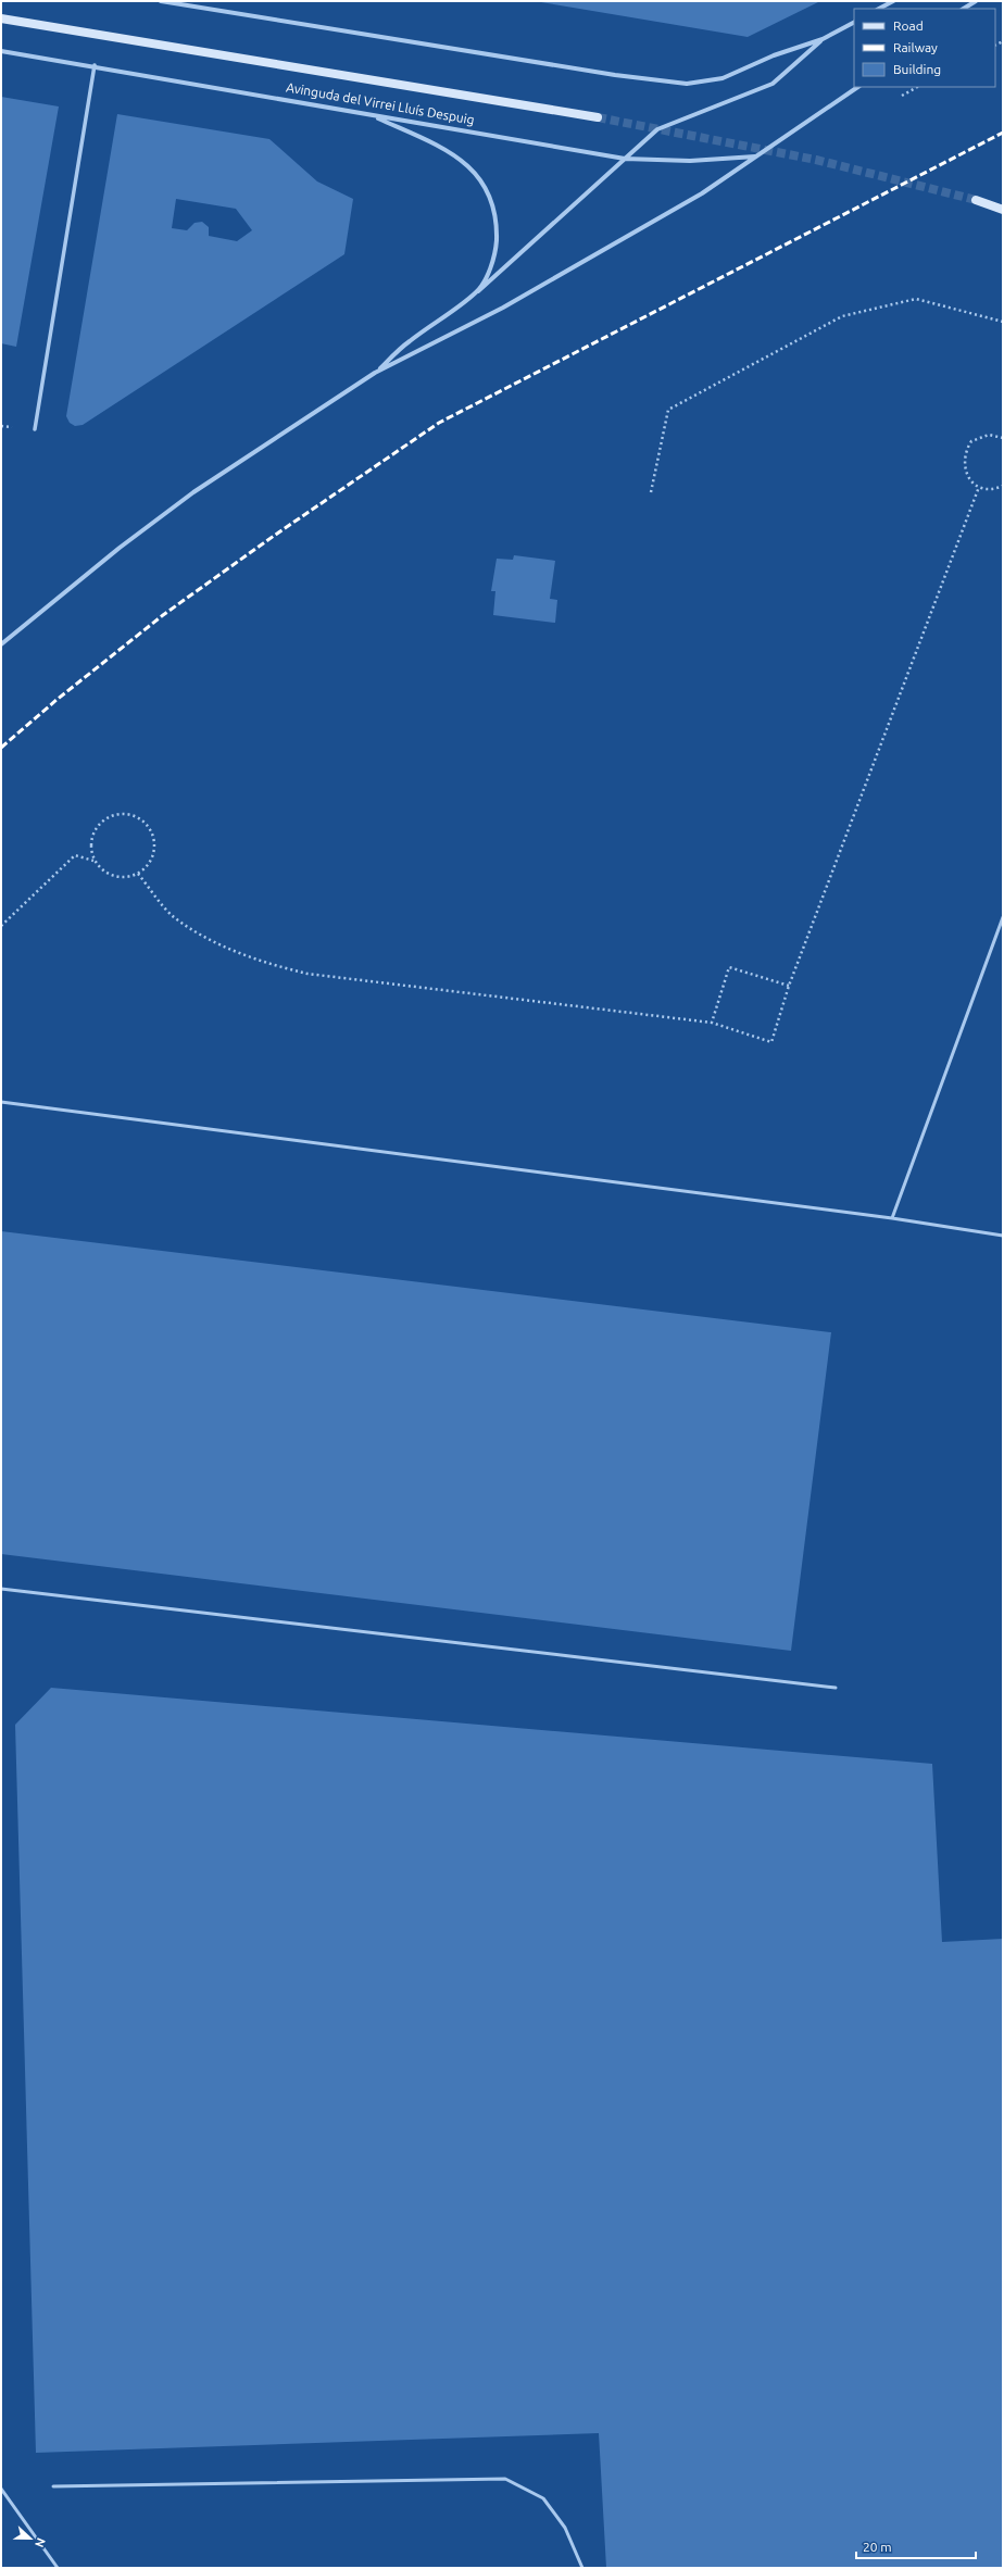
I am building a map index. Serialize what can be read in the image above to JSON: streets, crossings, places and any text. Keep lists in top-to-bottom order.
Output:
{
  "streets": {
    "main road": ["Avinguda del Virrei Lluís Despuig"]
  },
  "legend": ["Road", "Railway", "Building"],
  "scale_bar": "20 m",
  "north": "right"
}
